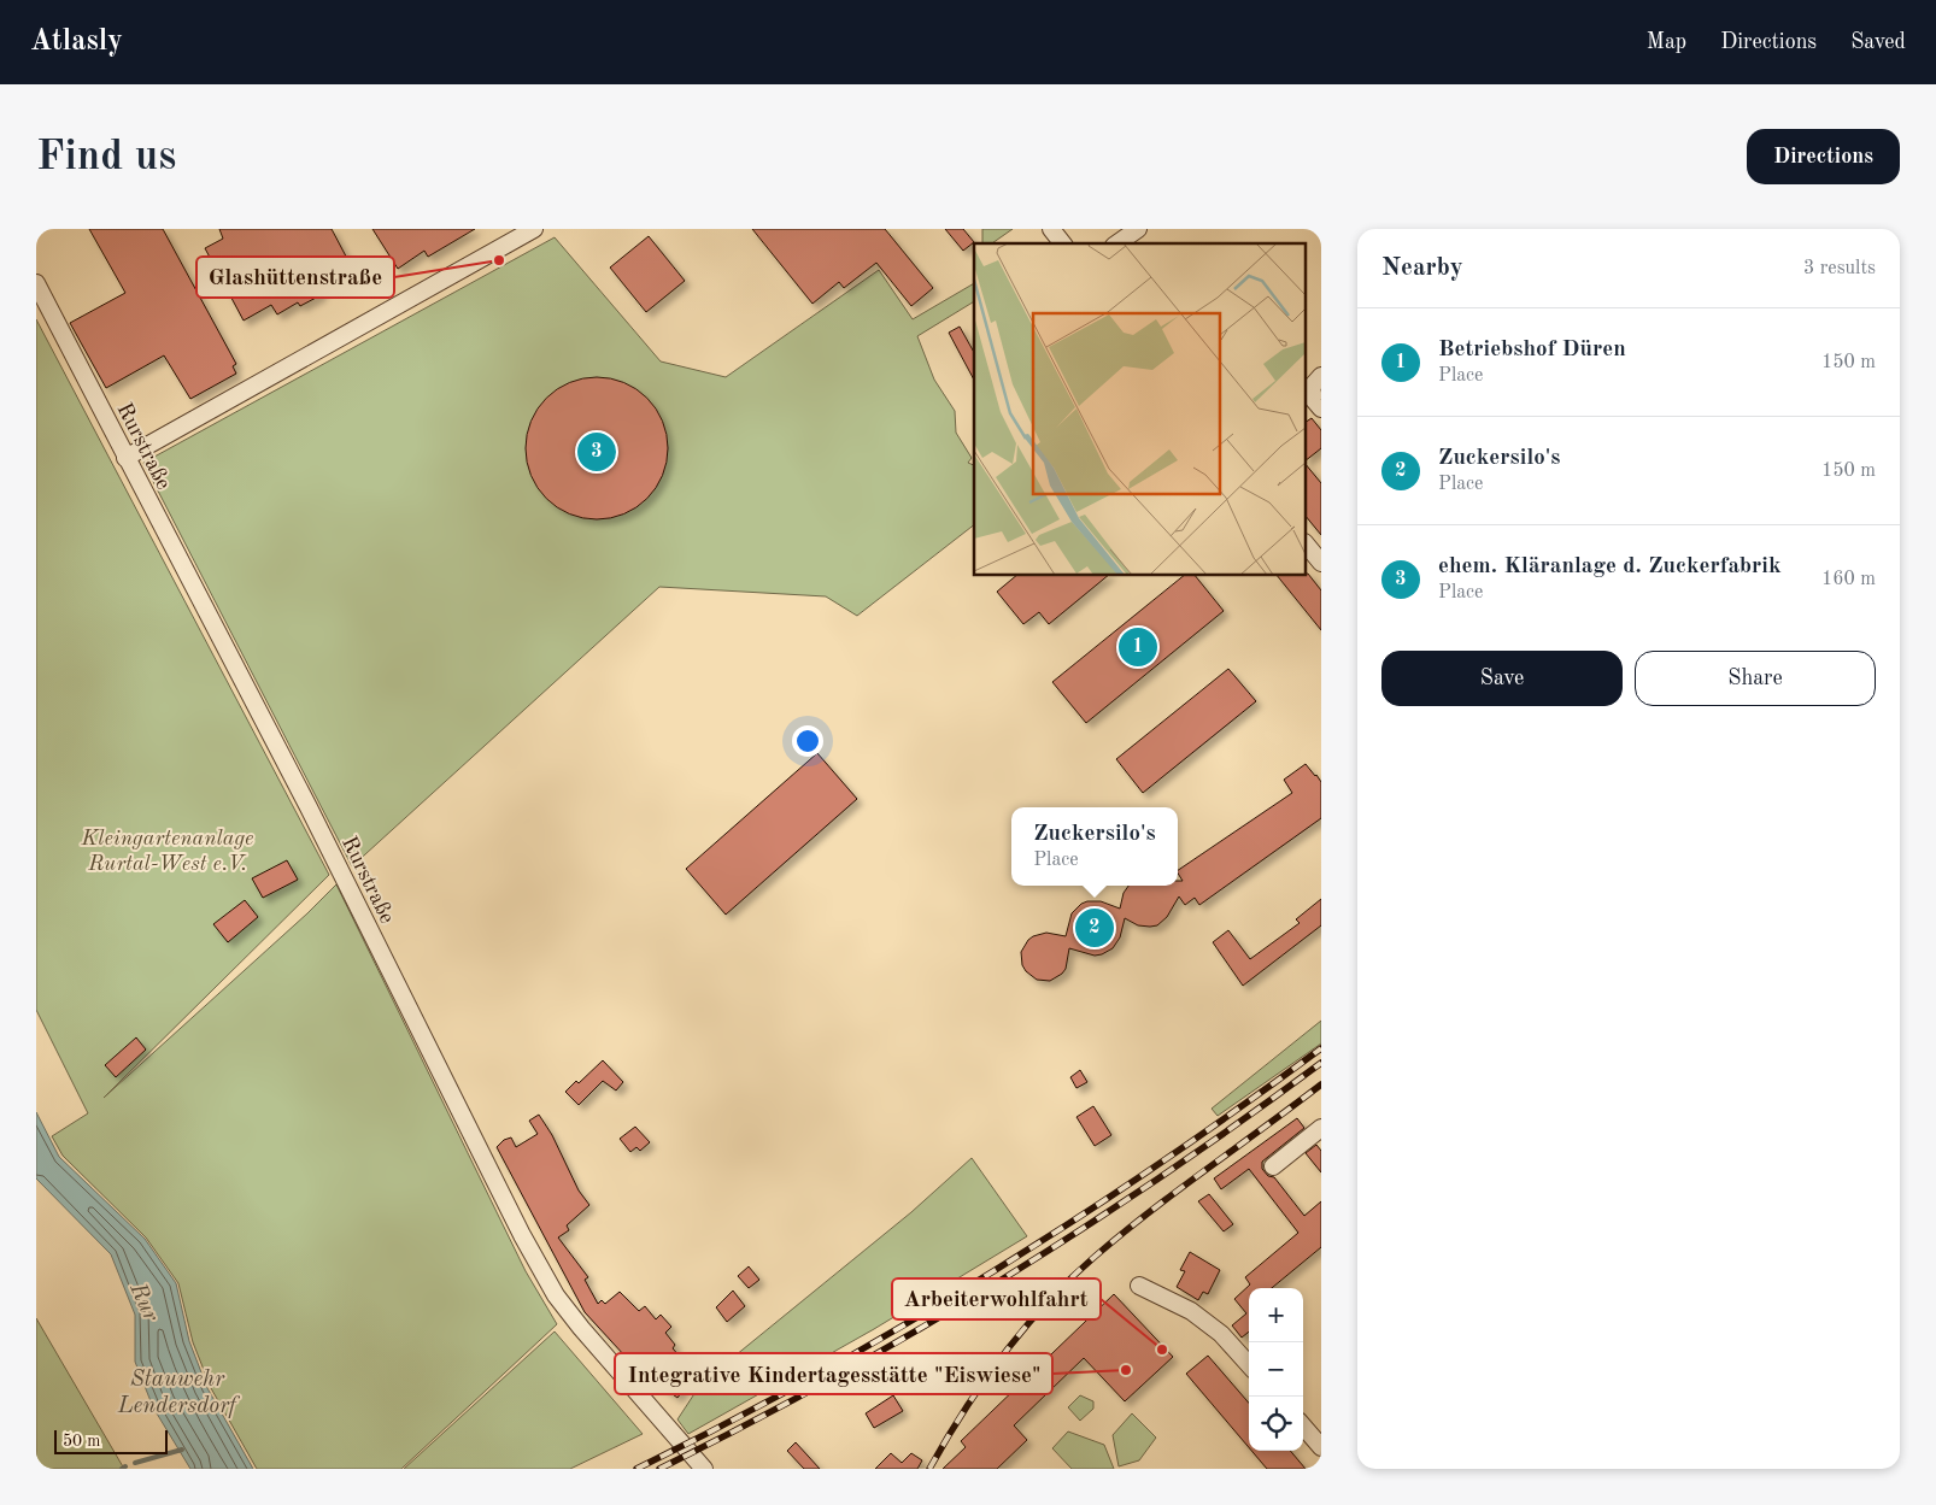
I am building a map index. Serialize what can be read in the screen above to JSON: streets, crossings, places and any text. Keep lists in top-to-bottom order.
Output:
{
  "streets": {
    "street": ["Rurstraße"]
  },
  "water": ["Rur", "Stauwehr Lendersdorf"],
  "parks": ["Kleingartenanlage Rurtal-West e.V."],
  "places": ["Glashüttenstraße", "Arbeiterwohlfahrt", "Integrative Kindertagesstätte \"Eiswiese\""],
  "scale_bar": "50 m",
  "page": {
    "header": "Atlasly",
    "nav": ["Map", "Directions", "Saved"],
    "buttons": [
      "Directions",
      ["Save", "Share"]
    ],
    "title": "Find us",
    "heading": ["Nearby", "3 results"],
    "list": [
      {
        "mark": "1",
        "name": "Betriebshof Düren",
        "note": "Place",
        "value": "150 m"
      },
      {
        "mark": "2",
        "name": "Zuckersilo's",
        "note": "Place",
        "value": "150 m"
      },
      {
        "mark": "3",
        "name": "ehem. Kläranlage d. Zuckerfabrik",
        "note": "Place",
        "value": "160 m"
      }
    ],
    "pins": ["3", "1", "2"],
    "popup": ["Zuckersilo's", "Place"],
    "map_buttons": ["+", "−"],
    "scale": "50 m"
  }
}
